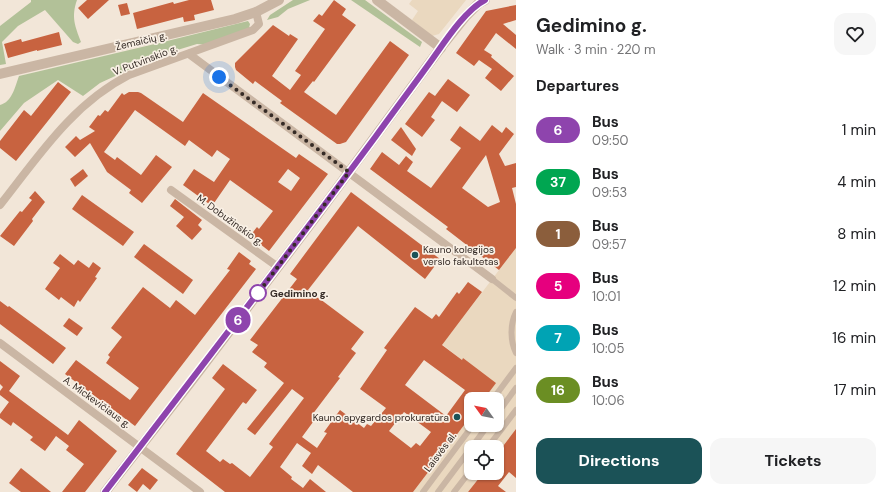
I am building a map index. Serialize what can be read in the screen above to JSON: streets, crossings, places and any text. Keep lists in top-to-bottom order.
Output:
{
  "streets": {
    "street": [
      "Žemaičių g.",
      "V. Putvinskio g.",
      "M. Dobužinskio g.",
      "A. Mickevičiaus g.",
      "Laisvės al."
    ]
  },
  "crossings": [
    ["Žemaičių g.", "V. Putvinskio g."]
  ],
  "places": ["Kauno kolegijos verslo fakultetas", "Gedimino g.", "Kauno apygardos prokuratūra"],
  "lines": ["bus line 6"],
  "north": "top left",
  "page": {
    "on_map": "6",
    "heading": [
      ["Gedimino g.", "Walk · 3 min · 220 m"],
      "Departures"
    ],
    "list": [
      {
        "mark": "6",
        "name": "Bus",
        "note": "09:50",
        "value": "1 min"
      },
      {
        "mark": "37",
        "name": "Bus",
        "note": "09:53",
        "value": "4 min"
      },
      {
        "mark": "1",
        "name": "Bus",
        "note": "09:57",
        "value": "8 min"
      },
      {
        "mark": "5",
        "name": "Bus",
        "note": "10:01",
        "value": "12 min"
      },
      {
        "mark": "7",
        "name": "Bus",
        "note": "10:05",
        "value": "16 min"
      },
      {
        "mark": "16",
        "name": "Bus",
        "note": "10:06",
        "value": "17 min"
      }
    ],
    "buttons": ["Directions", "Tickets"]
  }
}
